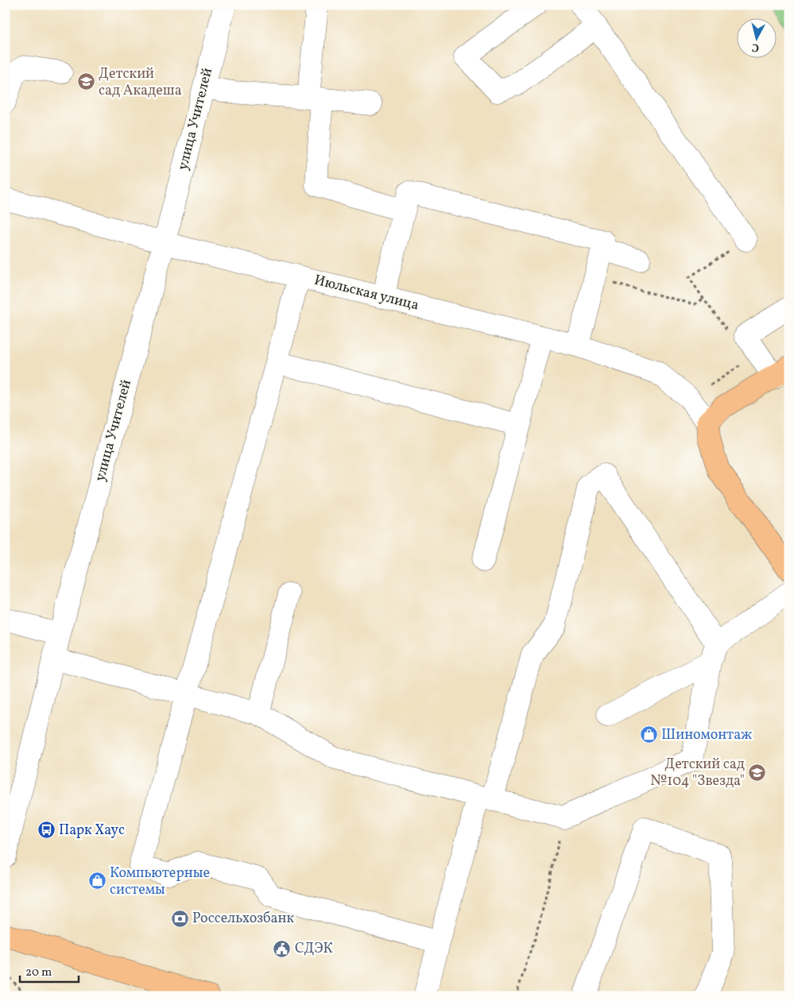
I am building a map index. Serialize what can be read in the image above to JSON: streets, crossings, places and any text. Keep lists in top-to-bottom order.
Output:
{
  "streets": {
    "street": ["улица Учителей", "Июльская улица"]
  },
  "crossings": [
    ["улица Учителей", "Июльская улица"]
  ],
  "places": {
    "school or university": ["Детский сад Акадеша", "Детский сад №104 \"Звезда\""],
    "shop": ["Шиномонтаж", "Компьютерные системы"],
    "bus stop": ["Парк Хаус"],
    "bank": ["Россельхозбанк"],
    "public building": ["СДЭК"]
  },
  "scale_bar": "20 m",
  "north": "bottom"
}
